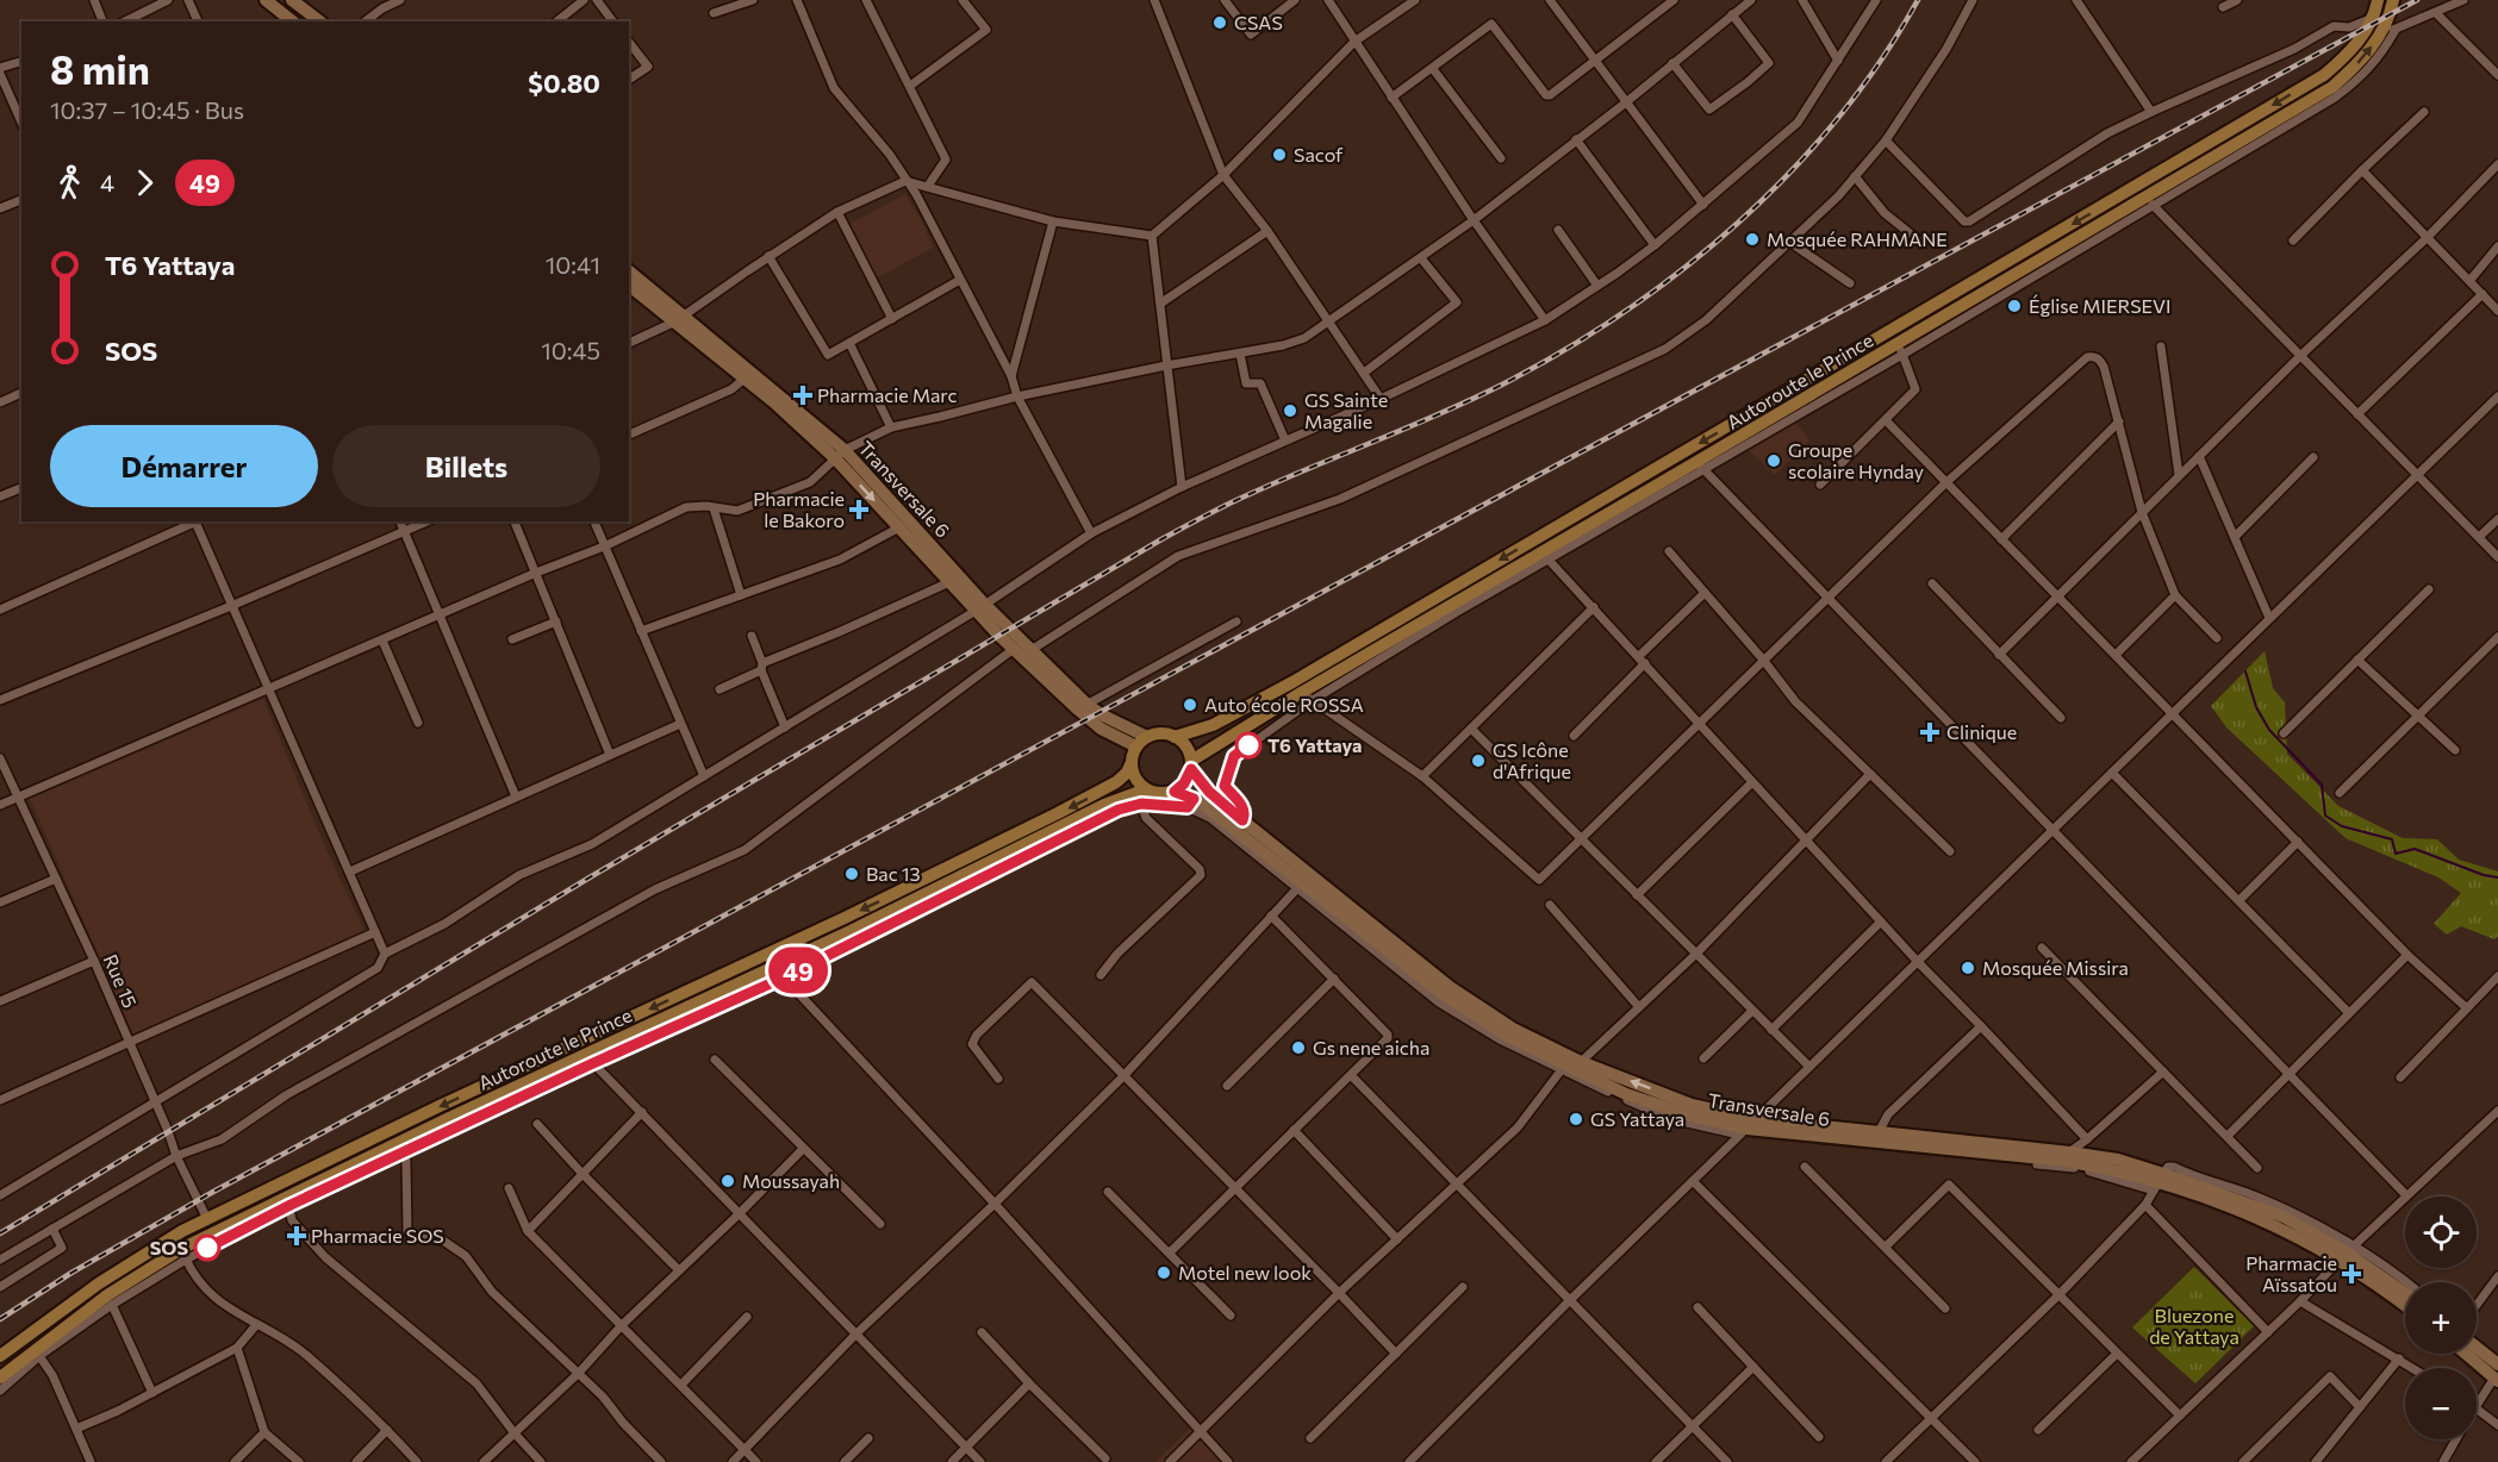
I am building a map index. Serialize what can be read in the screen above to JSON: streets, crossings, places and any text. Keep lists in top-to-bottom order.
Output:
{
  "streets": {
    "main road": ["Autoroute le Prince", "Transversale 6"],
    "street": ["Rue 15"]
  },
  "crossings": [
    ["Autoroute le Prince", "Transversale 6"],
    ["Autoroute le Prince", "Rue 15"]
  ],
  "parks": ["Bluezone de Yattaya"],
  "places": {
    "other": [
      "CSAS",
      "Sacof",
      "Mosquée RAHMANE",
      "Église MIERSEVI",
      "GS Sainte Magalie",
      "Groupe scolaire Hynday",
      "Auto école ROSSA",
      "T6 Yattaya",
      "GS Icône d'Afrique",
      "Bac 13",
      "Mosquée Missira",
      "Gs nene aicha",
      "GS Yattaya",
      "Moussayah",
      "SOS",
      "Motel new look"
    ],
    "health": [
      "Pharmacie Marc",
      "Pharmacie le Bakoro",
      "Clinique",
      "Pharmacie SOS",
      "Pharmacie Aïssatou"
    ]
  },
  "lines": ["bus line 49"],
  "page": {
    "on_map": "49",
    "heading": ["8 min", "10:37 – 10:45 · Bus", "$0.80"],
    "legs": ["4", "49"],
    "list": [
      {
        "name": "T6 Yattaya",
        "value": "10:41"
      },
      {
        "name": "SOS",
        "value": "10:45"
      }
    ],
    "buttons": ["Démarrer", "Billets"],
    "map_buttons": ["+", "−"]
  }
}
